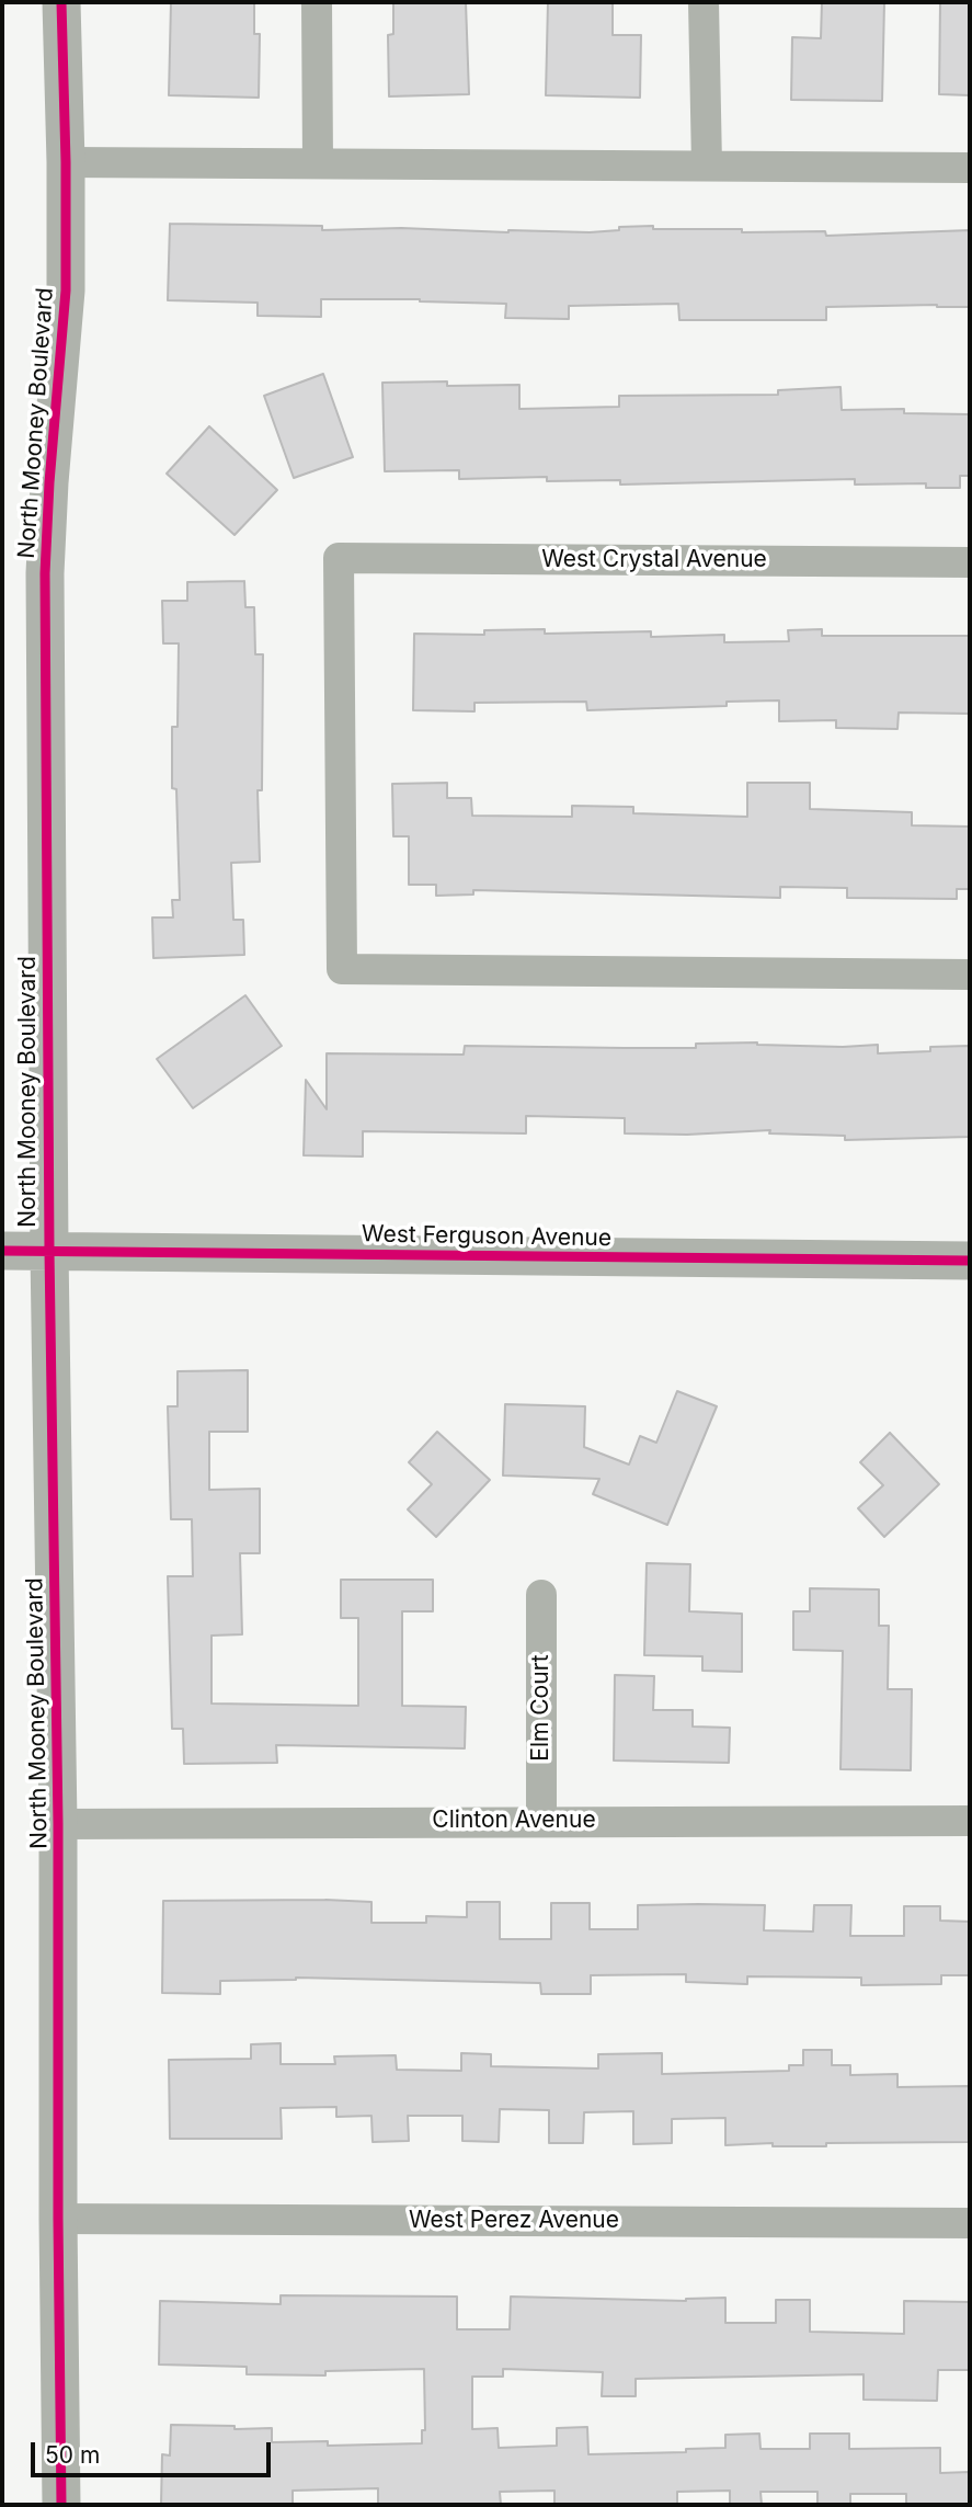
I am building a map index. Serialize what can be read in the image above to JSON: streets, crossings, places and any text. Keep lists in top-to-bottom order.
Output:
{
  "streets": {
    "street": [
      "North Mooney Boulevard",
      "West Crystal Avenue",
      "West Ferguson Avenue",
      "Elm Court",
      "Clinton Avenue",
      "West Perez Avenue"
    ]
  },
  "crossings": [
    ["North Mooney Boulevard", "West Ferguson Avenue"],
    ["North Mooney Boulevard", "Clinton Avenue"],
    ["North Mooney Boulevard", "West Perez Avenue"],
    ["Elm Court", "Clinton Avenue"]
  ],
  "scale_bar": "50 m"
}
